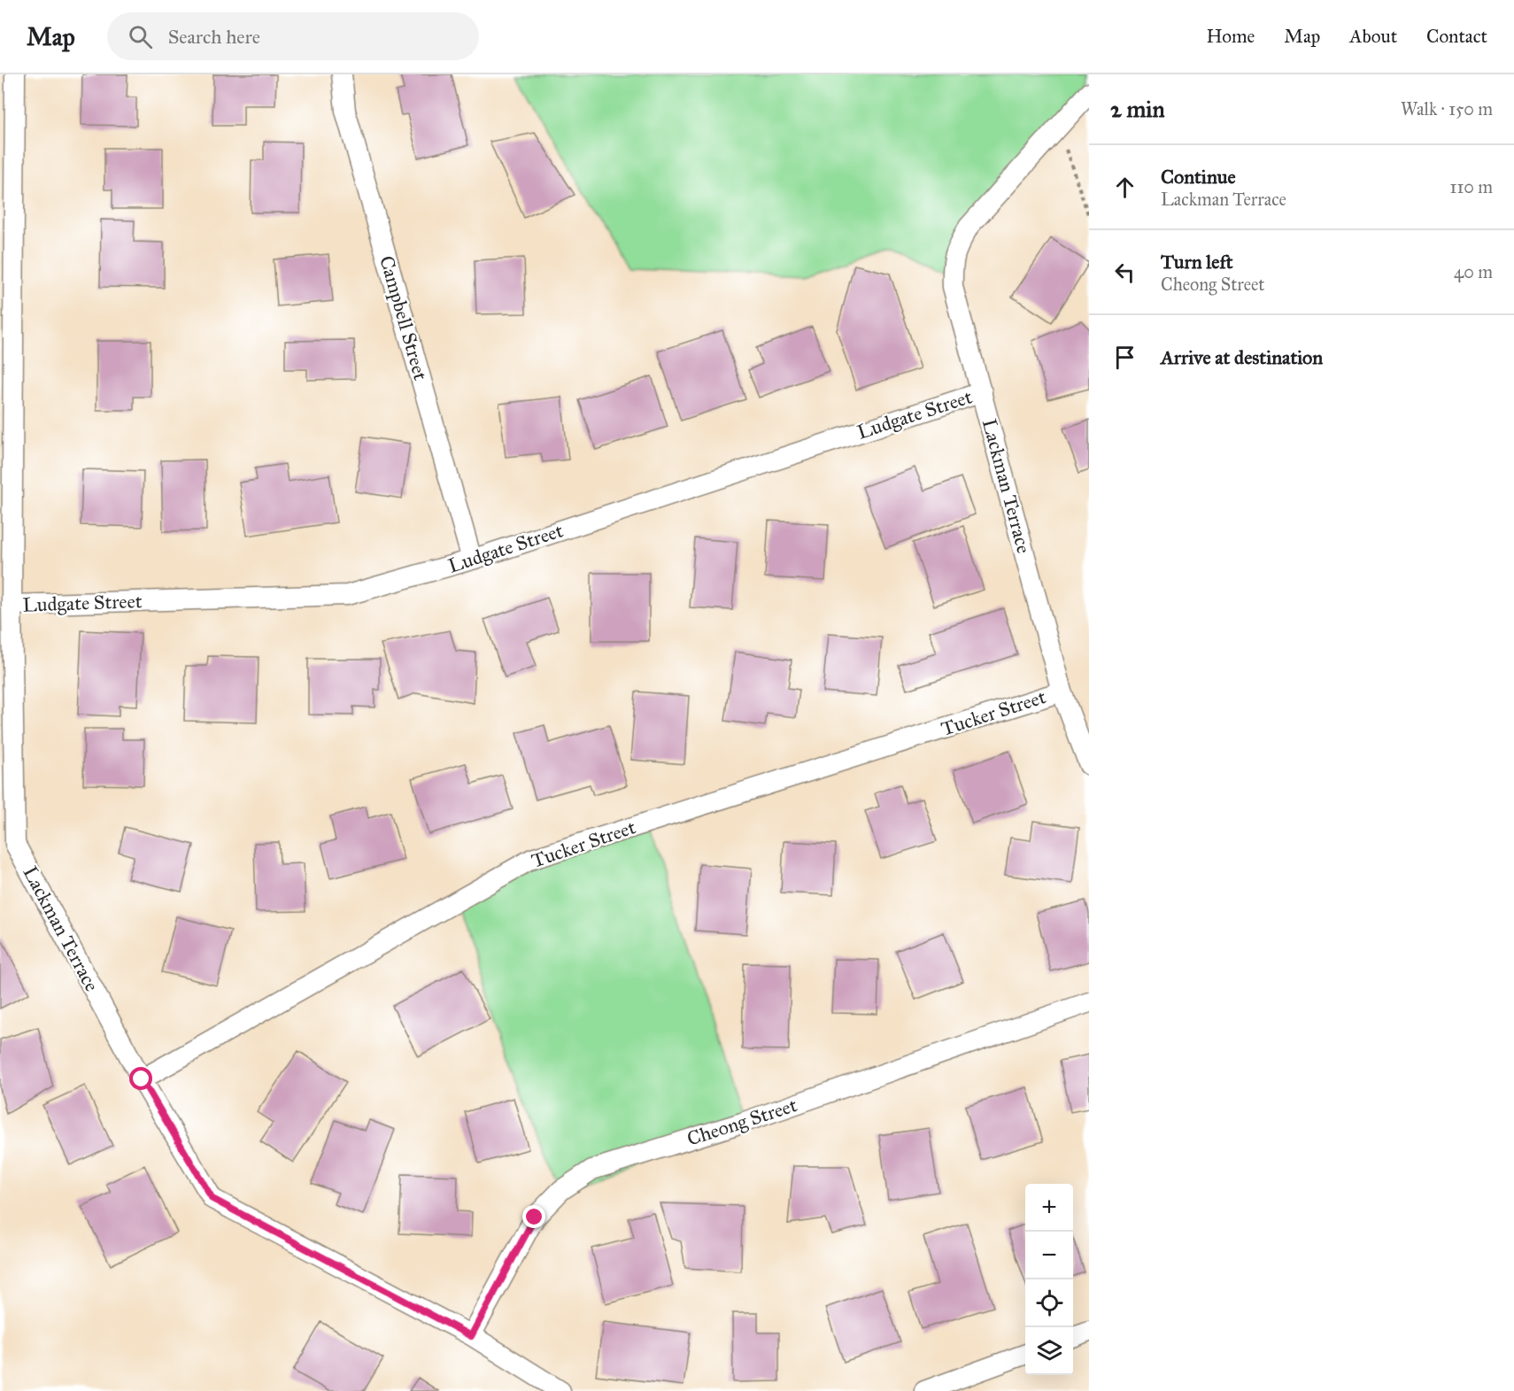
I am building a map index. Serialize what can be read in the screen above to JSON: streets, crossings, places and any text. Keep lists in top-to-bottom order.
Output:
{
  "streets": {
    "street": [
      "Campbell Street",
      "Ludgate Street",
      "Lackman Terrace",
      "Tucker Street",
      "Cheong Street"
    ]
  },
  "crossings": [
    ["Campbell Street", "Ludgate Street"],
    ["Ludgate Street", "Lackman Terrace"],
    ["Lackman Terrace", "Tucker Street"],
    ["Lackman Terrace", "Cheong Street"]
  ],
  "page": {
    "header": "Map",
    "search": "Search here",
    "nav": [
      "Home",
      "Map",
      "About",
      "Contact"
    ],
    "heading": ["2 min", "Walk · 150 m"],
    "list": [
      ["Continue", "Lackman Terrace", "110 m"],
      ["Turn left", "Cheong Street", "40 m"],
      "Arrive at destination"
    ],
    "map_buttons": ["+", "−"]
  }
}
